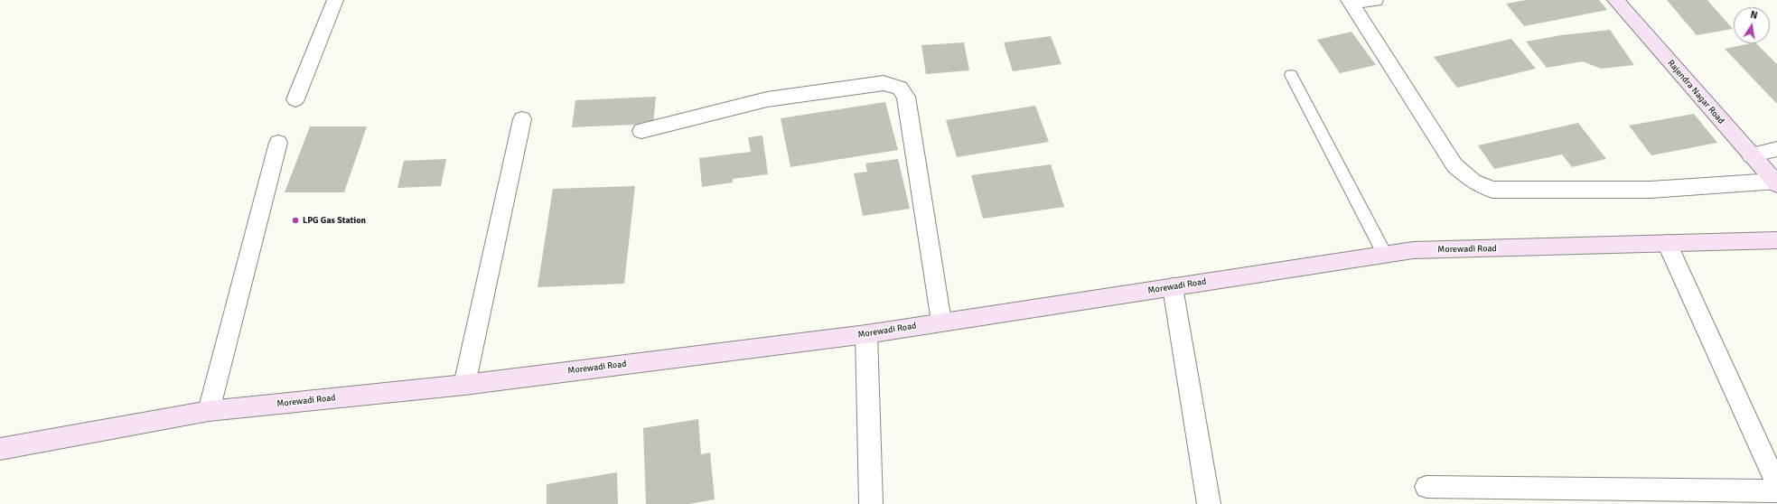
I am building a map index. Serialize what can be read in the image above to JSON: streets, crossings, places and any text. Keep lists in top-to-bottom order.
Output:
{
  "streets": {
    "main road": ["Rajendra Nagar Road", "Morewadi Road"]
  },
  "places": ["LPG Gas Station"],
  "north": "top"
}
